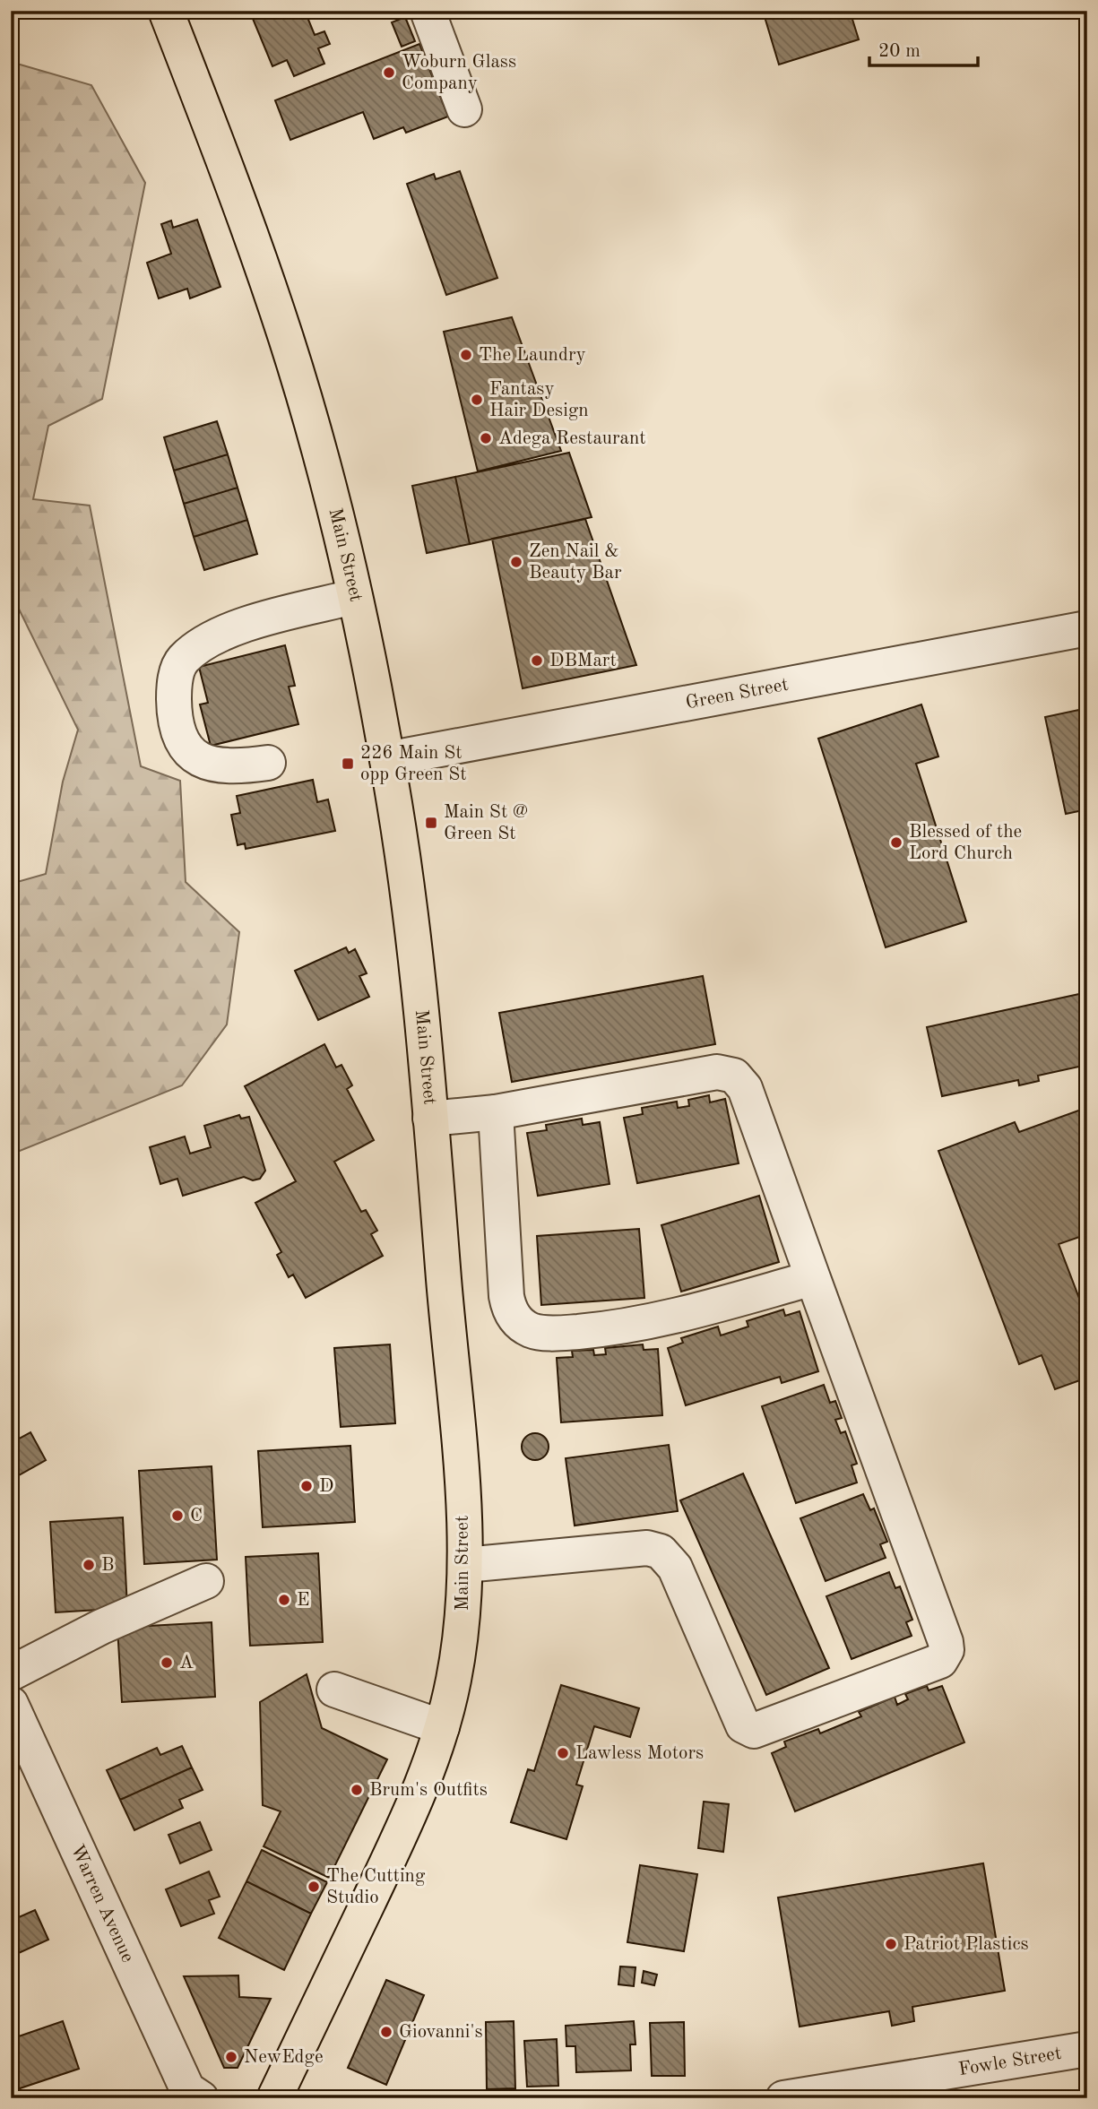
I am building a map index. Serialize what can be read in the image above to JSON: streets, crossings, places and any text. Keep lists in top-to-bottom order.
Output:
{
  "streets": {
    "main road": ["Main Street"],
    "street": ["Green Street", "Warren Avenue", "Fowle Street"]
  },
  "crossings": [
    ["Main Street", "Green Street"]
  ],
  "places": {
    "other": [
      "Woburn Glass Company",
      "The Laundry",
      "Fantasy Hair Design",
      "Adega Restaurant",
      "Zen Nail & Beauty Bar",
      "DBMart",
      "Blessed of the Lord Church",
      "D",
      "C",
      "B",
      "E",
      "A",
      "Lawless Motors",
      "Brum's Outfits",
      "The Cutting Studio",
      "Patriot Plastics",
      "Giovanni's",
      "NewEdge"
    ],
    "transit": ["226 Main St opp Green St", "Main St @ Green St"]
  },
  "scale_bar": "20 m"
}
